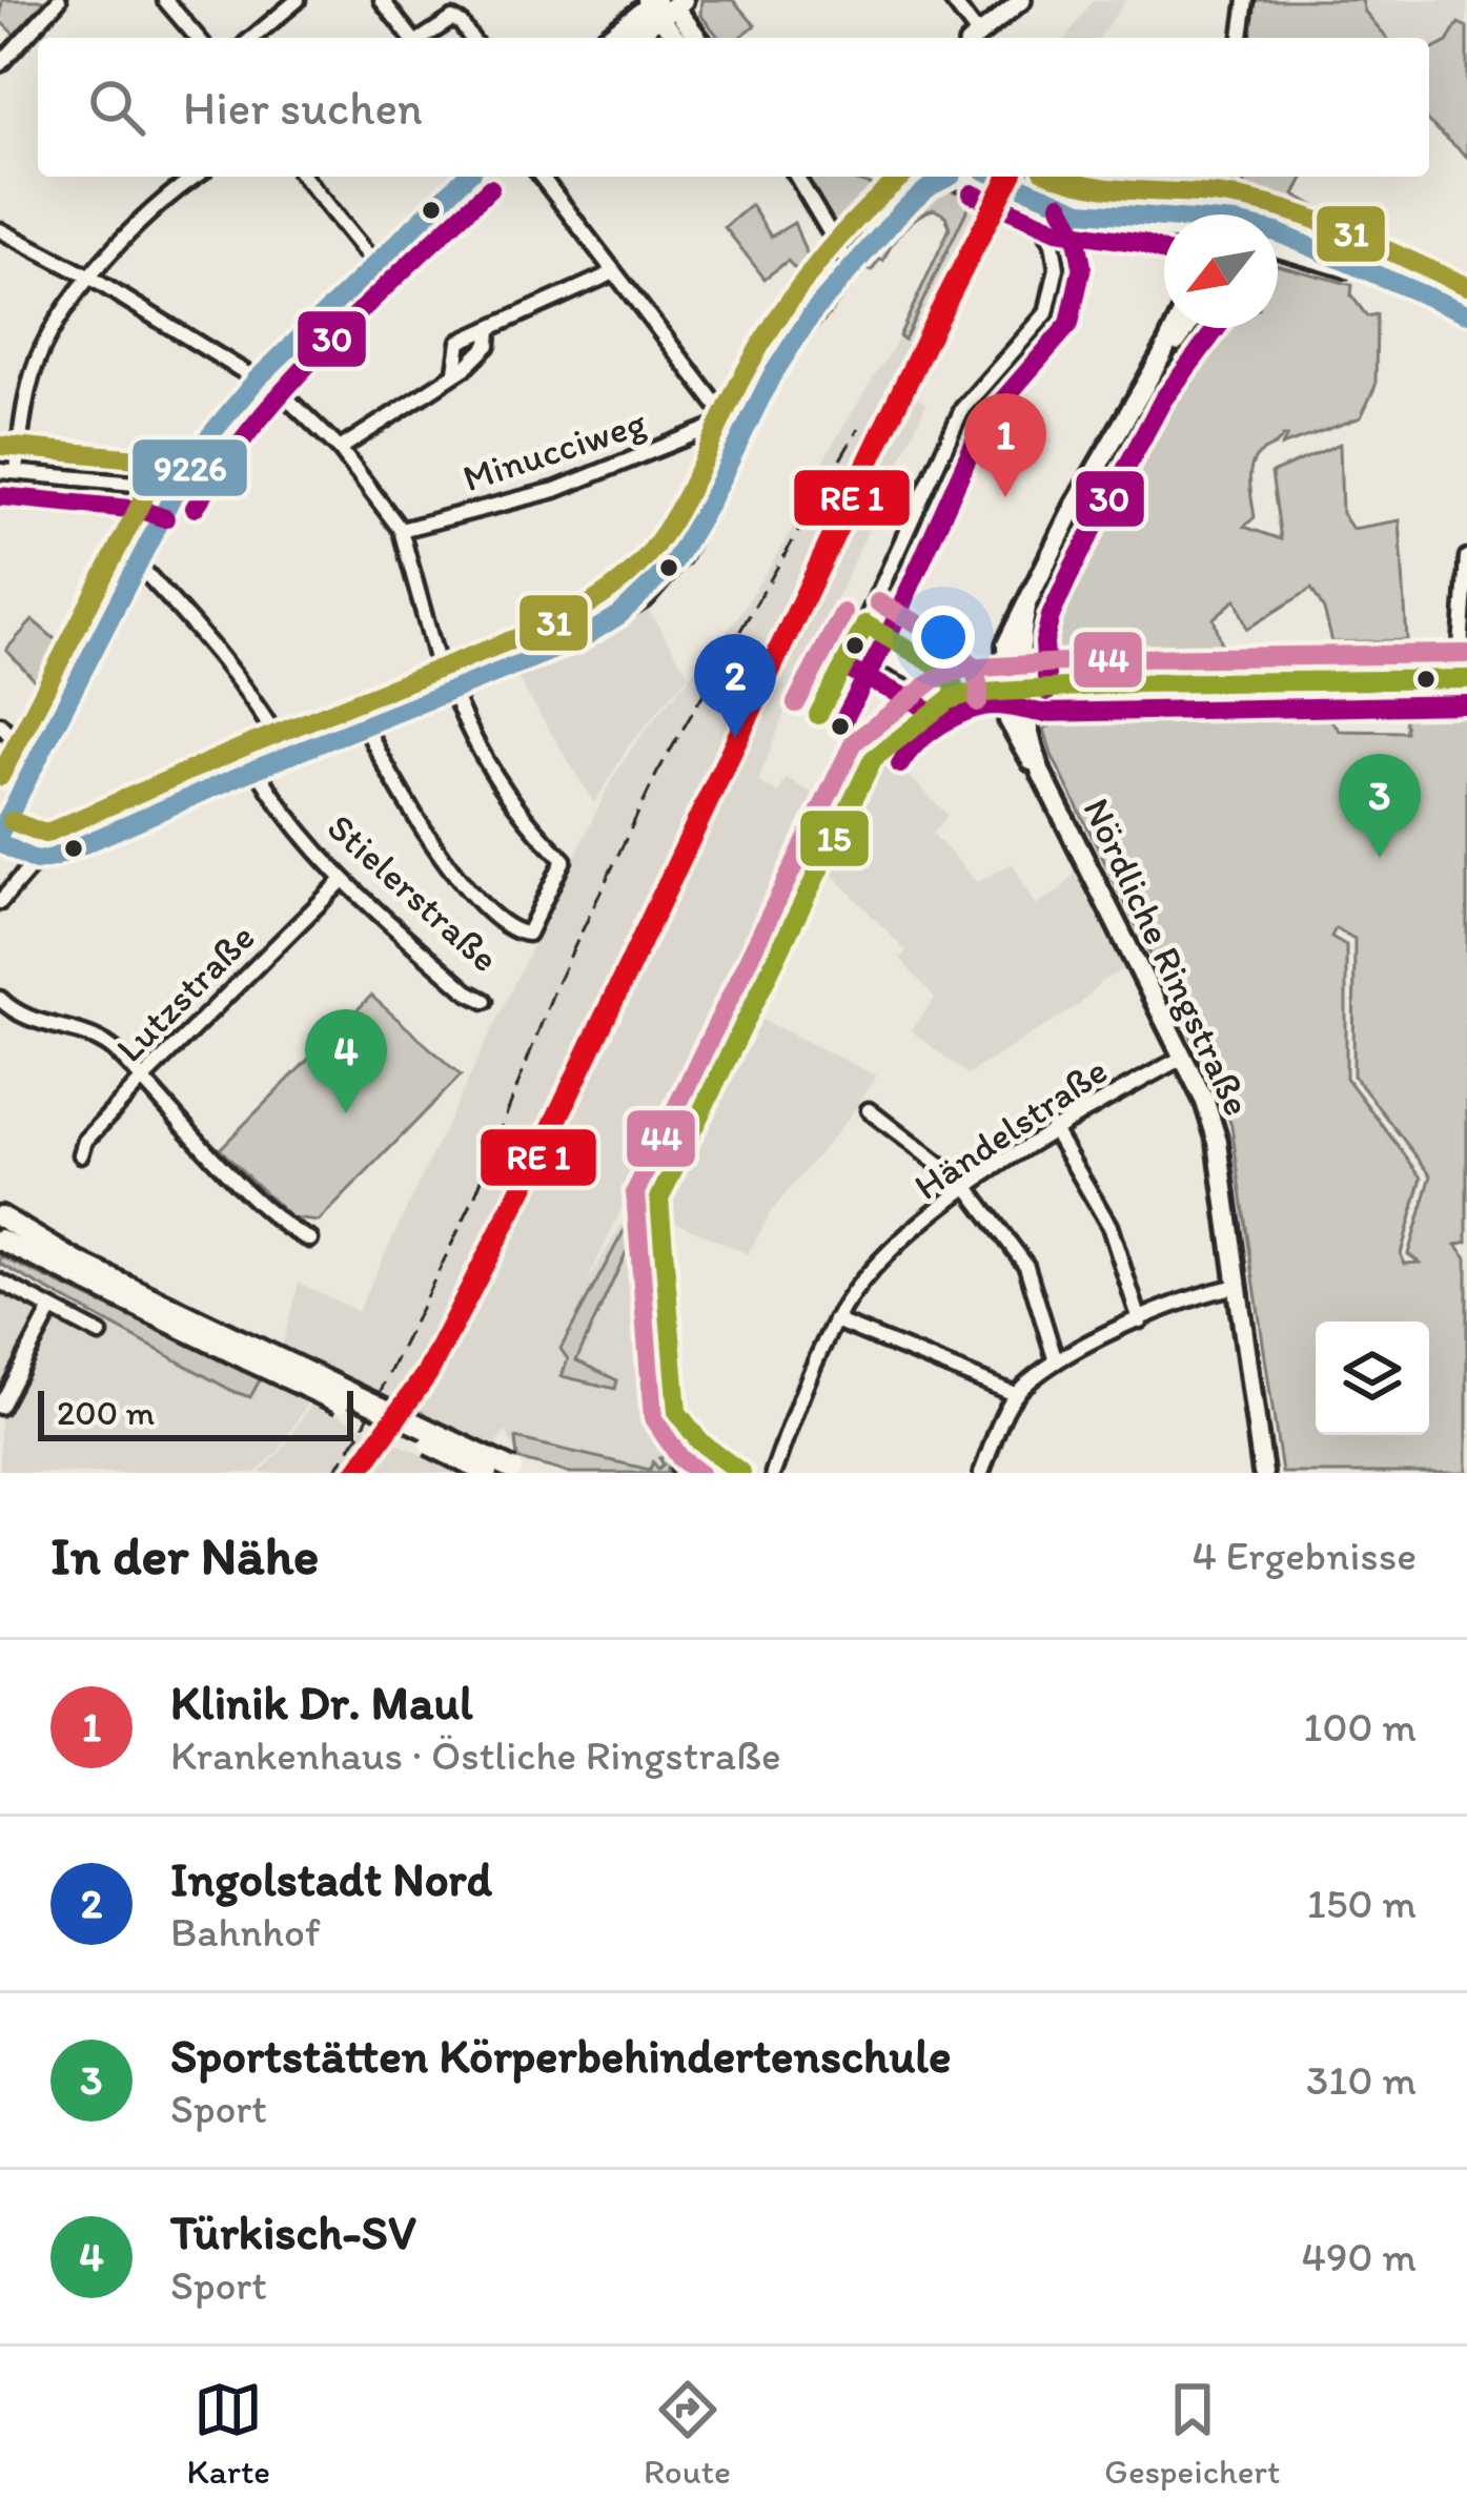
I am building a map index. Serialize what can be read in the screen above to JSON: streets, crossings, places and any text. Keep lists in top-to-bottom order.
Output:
{
  "streets": {
    "main road": ["Nördliche Ringstraße"],
    "street": [
      "Minucciweg",
      "Stielerstraße",
      "Lutzstraße",
      "Händelstraße"
    ]
  },
  "crossings": [
    ["Stielerstraße", "Lutzstraße"],
    ["Nördliche Ringstraße", "Händelstraße"]
  ],
  "lines": [
    "transit line 9226",
    "transit line 31",
    "transit line 30",
    "transit line 44",
    "transit line 15"
  ],
  "scale_bar": "200 m",
  "north": "bottom left",
  "page": {
    "search": "Hier suchen",
    "pins": [
      "1",
      "2",
      "3",
      "4"
    ],
    "scale": "200 m",
    "heading": ["In der Nähe", "4 Ergebnisse"],
    "list": [
      {
        "mark": "1",
        "name": "Klinik Dr. Maul",
        "note": "Krankenhaus · Östliche Ringstraße",
        "value": "100 m"
      },
      {
        "mark": "2",
        "name": "Ingolstadt Nord",
        "note": "Bahnhof",
        "value": "150 m"
      },
      {
        "mark": "3",
        "name": "Sportstätten Körperbehindertenschule",
        "note": "Sport",
        "value": "310 m"
      },
      {
        "mark": "4",
        "name": "Türkisch-SV",
        "note": "Sport",
        "value": "490 m"
      }
    ],
    "nav": ["Karte", "Route", "Gespeichert"]
  }
}
